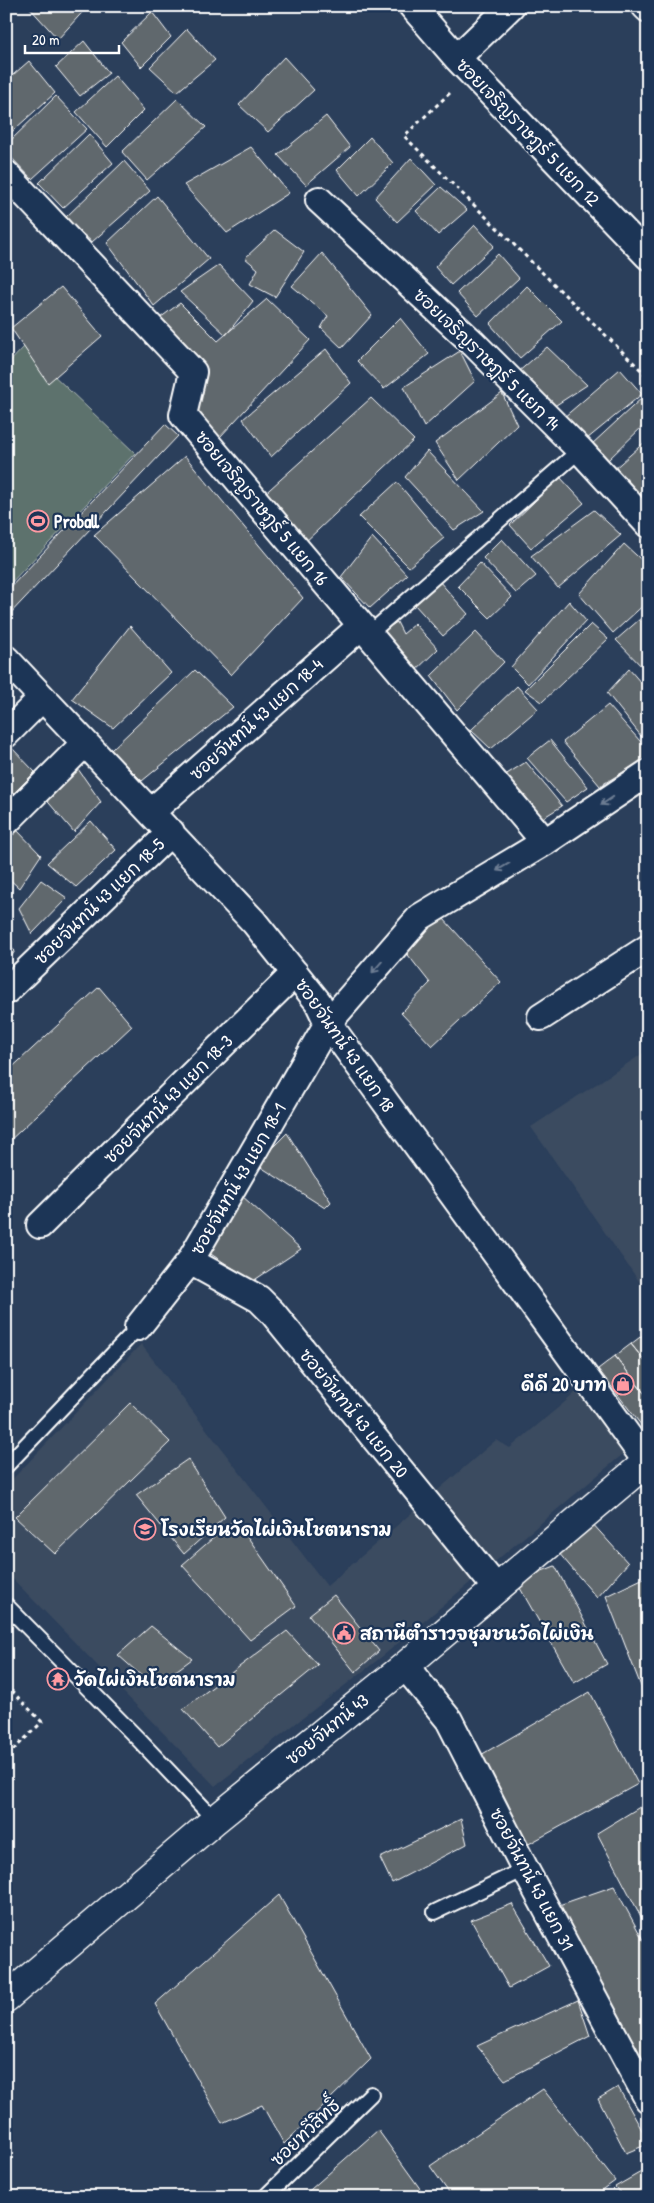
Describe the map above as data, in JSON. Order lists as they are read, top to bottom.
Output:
{
  "streets": {
    "street": [
      "ซอยเจริญราษฎร์ 5 แยก 12",
      "ซอยเจริญราษฎร์ 5 แยก 14",
      "ซอยเจริญราษฎร์ 5 แยก 16",
      "ซอยจันทน์ 43 แยก 18-4",
      "ซอยจันทน์ 43 แยก 18-5",
      "ซอยจันทน์ 43 แยก 18",
      "ซอยจันทน์ 43 แยก 18-3",
      "ซอยจันทน์ 43 แยก 18-1",
      "ซอยจันทน์ 43 แยก 20",
      "ซอยจันทน์ 43",
      "ซอยจันทน์ 43 แยก 31"
    ],
    "lane": ["ซอยทวีสิทธิ์"]
  },
  "crossings": [
    ["ซอยเจริญราษฎร์ 5 แยก 16", "ซอยจันทน์ 43 แยก 18-4"],
    ["ซอยเจริญราษฎร์ 5 แยก 16", "ซอยจันทน์ 43 แยก 18-1"],
    ["ซอยจันทน์ 43 แยก 18-4", "ซอยจันทน์ 43 แยก 18"],
    ["ซอยจันทน์ 43 แยก 18-5", "ซอยจันทน์ 43 แยก 18"],
    ["ซอยจันทน์ 43 แยก 18", "ซอยจันทน์ 43 แยก 18-3"],
    ["ซอยจันทน์ 43 แยก 18", "ซอยจันทน์ 43 แยก 18-1"],
    ["ซอยจันทน์ 43 แยก 18", "ซอยจันทน์ 43"],
    ["ซอยจันทน์ 43 แยก 18-1", "ซอยจันทน์ 43 แยก 20"],
    ["ซอยจันทน์ 43 แยก 20", "ซอยจันทน์ 43"],
    ["ซอยจันทน์ 43", "ซอยจันทน์ 43 แยก 31"]
  ],
  "one_way": ["ซอยจันทน์ 43 แยก 18-1"],
  "places": {
    "sports": ["Proball"],
    "shop": ["ดีดี 20 บาท"],
    "school or university": ["โรงเรียนวัดไผ่เงินโชตนาราม"],
    "public building": ["สถานีตำราวจชุมชนวัดไผ่เงิน"],
    "temple": ["วัดไผ่เงินโชตนาราม"]
  },
  "scale_bar": "20 m"
}
